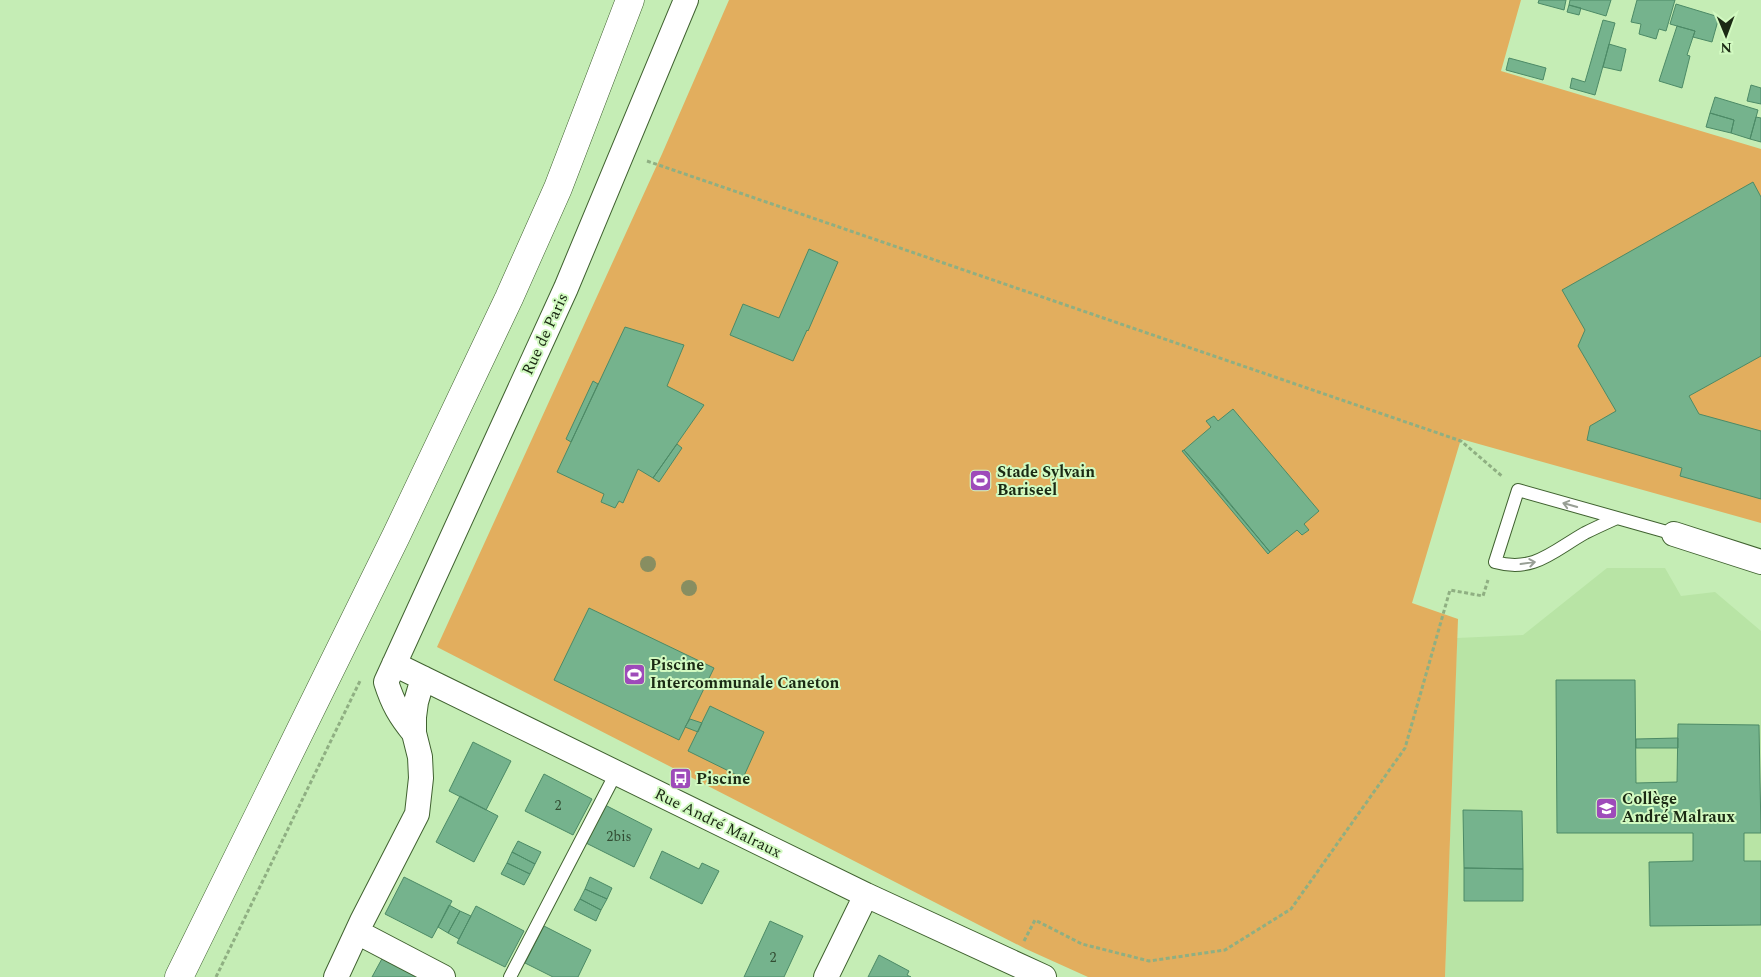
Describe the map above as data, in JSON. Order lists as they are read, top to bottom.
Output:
{
  "streets": {
    "street": ["Rue de Paris", "Rue André Malraux"]
  },
  "crossings": [
    ["Rue de Paris", "Rue André Malraux"]
  ],
  "places": {
    "sports": ["Stade Sylvain Bariseel", "Piscine Intercommunale Caneton"],
    "bus stop": ["Piscine"],
    "school or university": ["Collège André Malraux"]
  },
  "house_numbers": ["2", "2bis", "2"],
  "north": "bottom"
}
